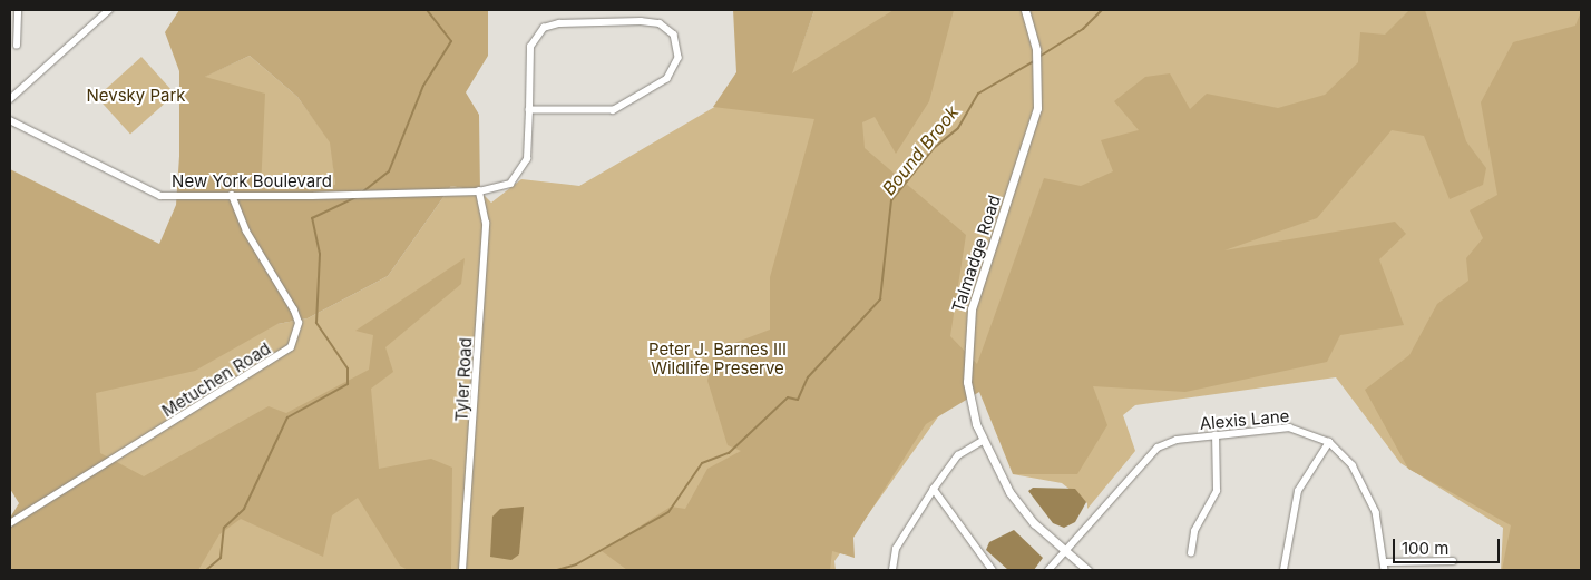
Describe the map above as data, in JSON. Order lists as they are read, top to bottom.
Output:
{
  "streets": {
    "street": [
      "New York Boulevard",
      "Talmadge Road",
      "Metuchen Road",
      "Tyler Road",
      "Alexis Lane"
    ]
  },
  "crossings": [
    ["New York Boulevard", "Metuchen Road"],
    ["New York Boulevard", "Tyler Road"],
    ["Talmadge Road", "Alexis Lane"]
  ],
  "water": ["Bound Brook"],
  "parks": ["Nevsky Park", "Peter J. Barnes III Wildlife Preserve"],
  "scale_bar": "100 m"
}
